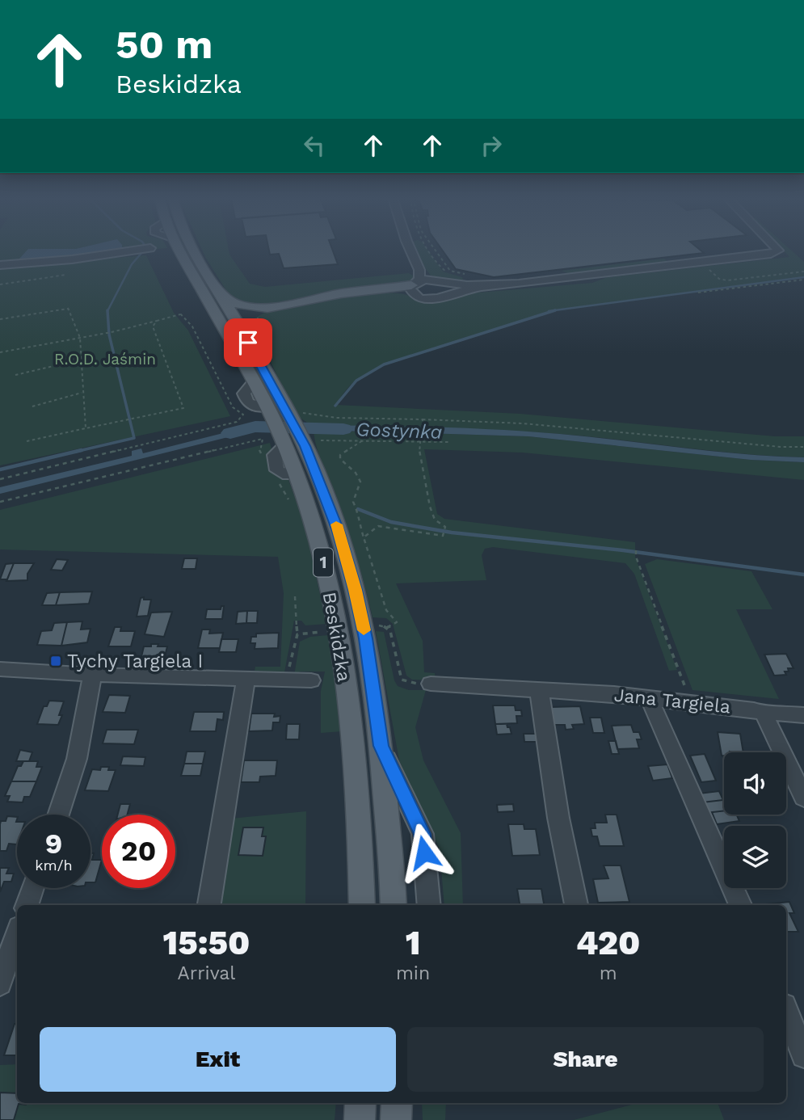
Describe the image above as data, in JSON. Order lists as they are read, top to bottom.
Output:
{
  "streets": {
    "main road": ["1", "Beskidzka"],
    "street": ["Jana Targiela"]
  },
  "water": ["Gostynka"],
  "parks": ["R.O.D. Jaśmin"],
  "places": {
    "transit": ["Tychy Targiela I"]
  },
  "page": {
    "turn": ["50 m", "Beskidzka"],
    "speed": "9 km/h",
    "limit": "20",
    "eta": [
      "15:50",
      "Arrival",
      "1",
      "min",
      "420",
      "m"
    ],
    "buttons": ["Exit", "Share"]
  }
}
